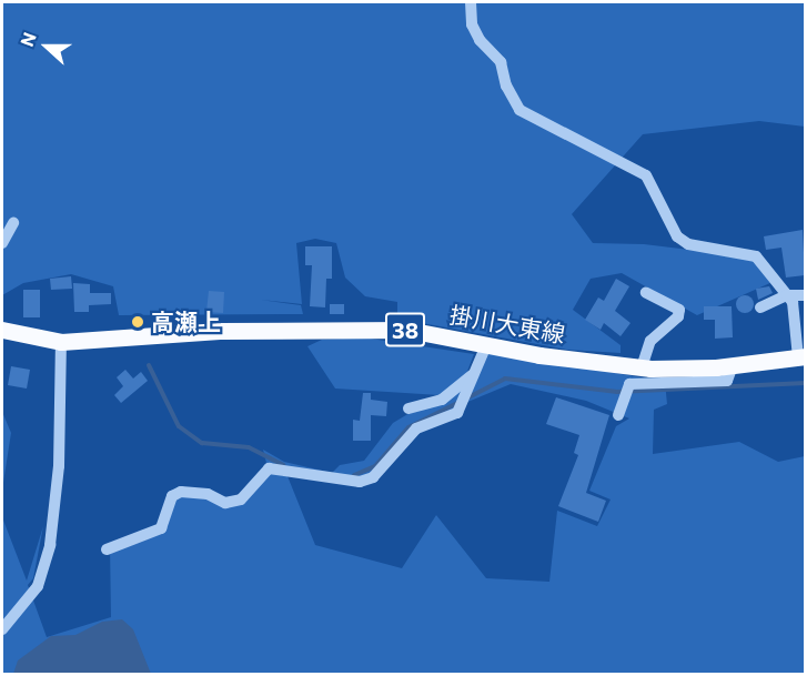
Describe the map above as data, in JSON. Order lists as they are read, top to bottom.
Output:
{
  "streets": {
    "main road": ["掛川大東線", "38"]
  },
  "places": ["高瀬上"],
  "north": "left"
}
